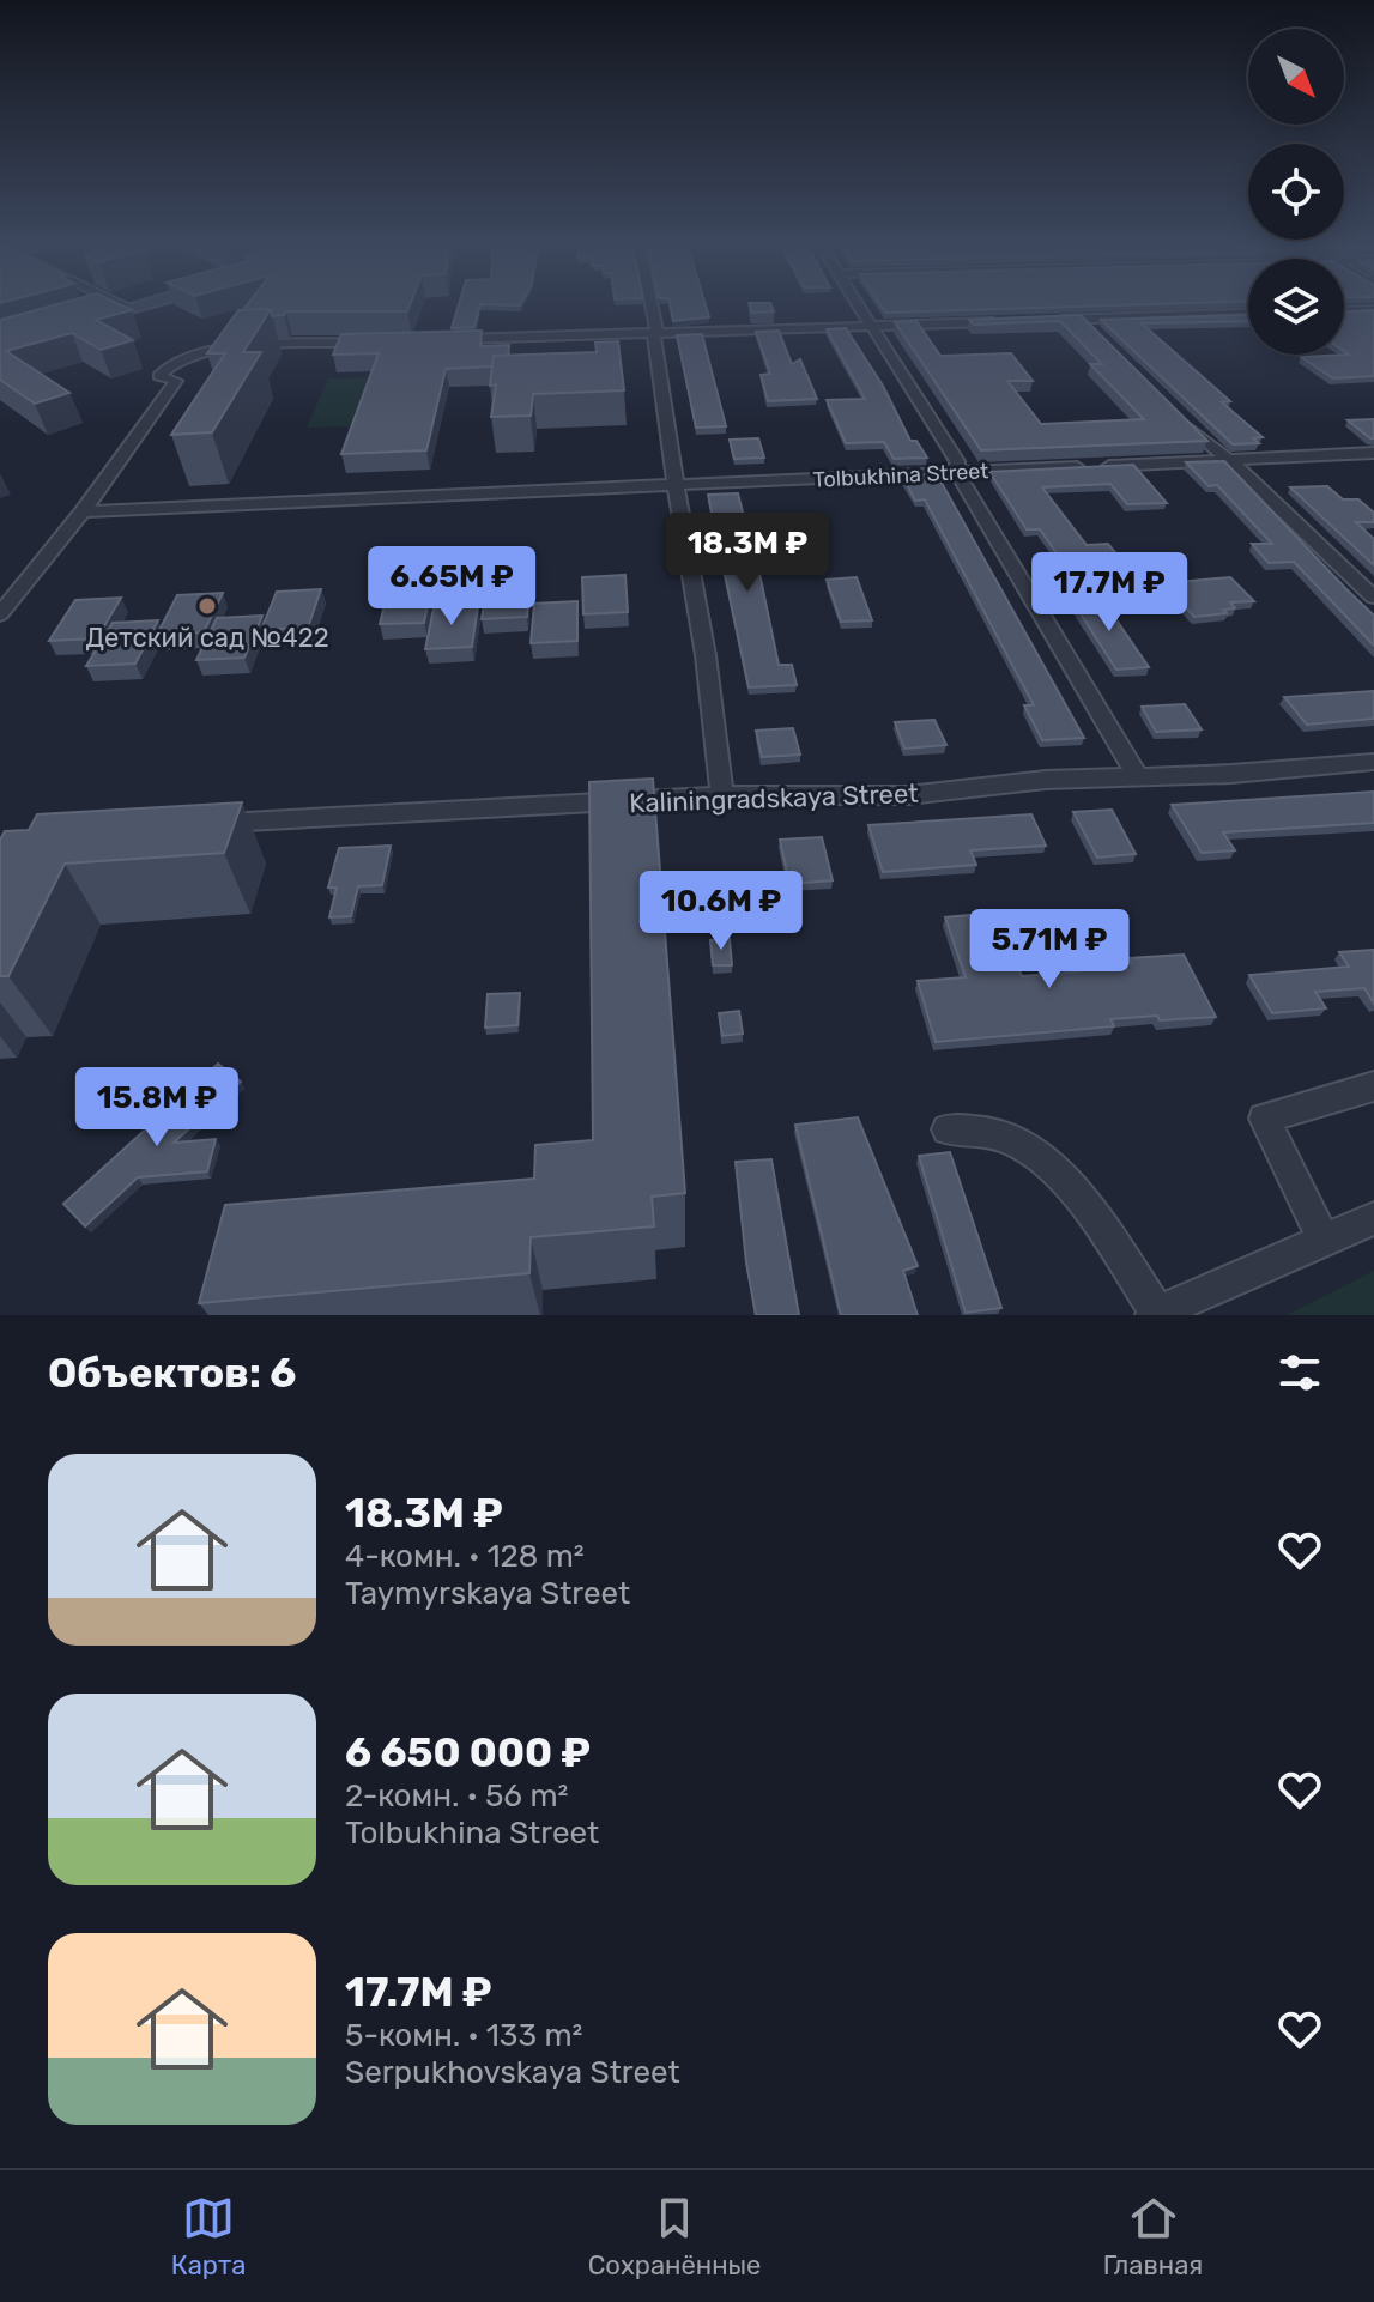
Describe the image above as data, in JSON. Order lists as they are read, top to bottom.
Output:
{
  "streets": {
    "street": ["Tolbukhina Street", "Kaliningradskaya Street"]
  },
  "places": ["Детский сад №422"],
  "north": "bottom right",
  "page": {
    "price": [
      "18.3M ₽",
      "6.65M ₽",
      "17.7M ₽",
      "10.6M ₽",
      "5.71M ₽",
      "15.8M ₽"
    ],
    "heading": "Объектов: 6",
    "list": [
      {
        "name": "18.3M ₽",
        "note": "4-комн. · 128 m² · Taymyrskaya Street"
      },
      {
        "name": "6 650 000 ₽",
        "note": "2-комн. · 56 m² · Tolbukhina Street"
      },
      {
        "name": "17.7M ₽",
        "note": "5-комн. · 133 m² · Serpukhovskaya Street"
      }
    ],
    "tabs": ["Карта", "Сохранённые", "Главная"]
  }
}
